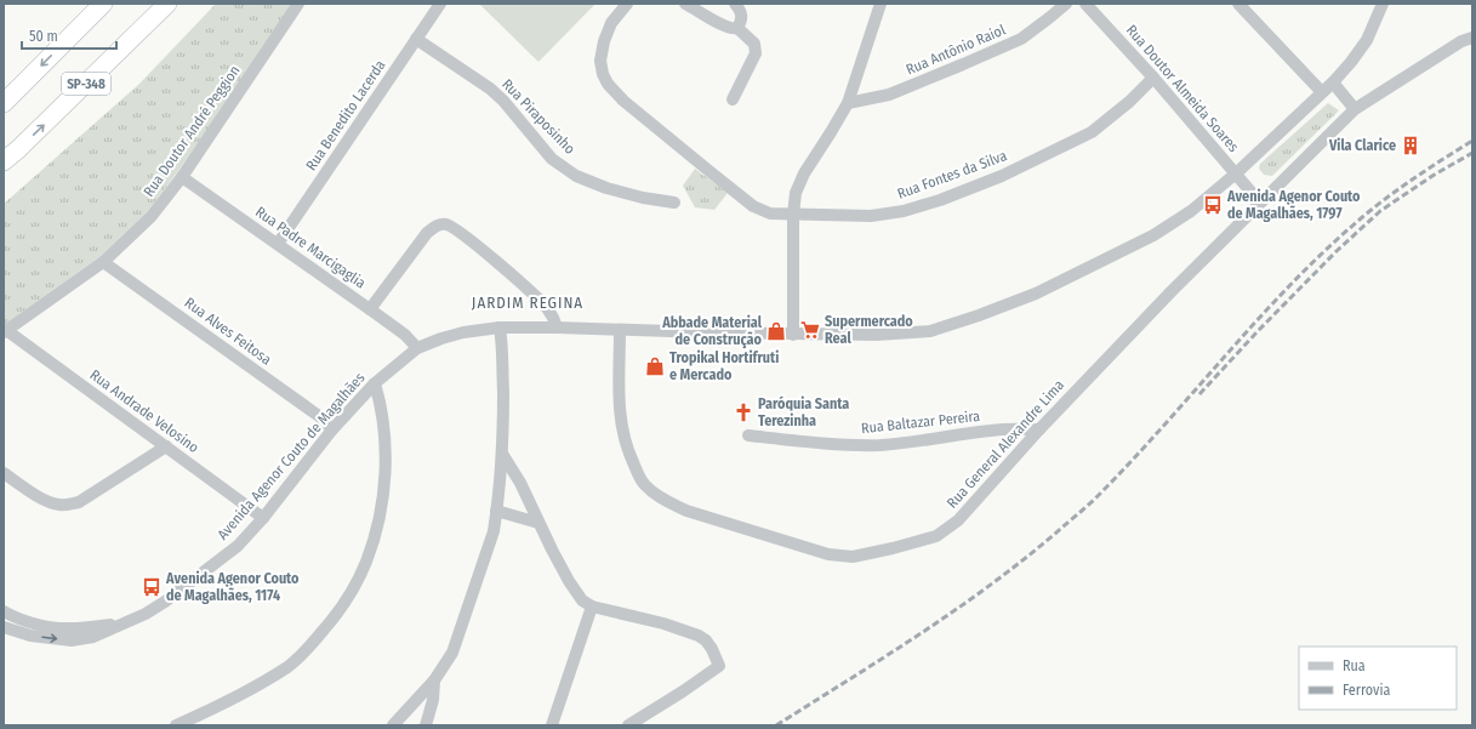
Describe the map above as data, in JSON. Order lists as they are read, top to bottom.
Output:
{
  "streets": {
    "highway": ["SP-348"],
    "street": [
      "Rua Antônio Raiol",
      "Rua Doutor Almeida Soares",
      "Rua Benedito Lacerda",
      "Rua Piraposinho",
      "Rua Doutor André Peggion",
      "Rua Fontes da Silva",
      "Rua Padre Marcigaglia",
      "Rua Alves Feitosa",
      "Rua Andrade Velosino",
      "Rua Baltazar Pereira",
      "Rua General Alexandre Lima",
      "Avenida Agenor Couto de Magalhães"
    ]
  },
  "crossings": [
    ["Rua Doutor Almeida Soares", "Rua Fontes da Silva"],
    ["Rua Doutor Almeida Soares", "Rua General Alexandre Lima"],
    ["Rua Doutor Almeida Soares", "Avenida Agenor Couto de Magalhães"],
    ["Rua Benedito Lacerda", "Rua Piraposinho"],
    ["Rua Benedito Lacerda", "Rua Padre Marcigaglia"],
    ["Rua Doutor André Peggion", "Rua Padre Marcigaglia"],
    ["Rua Doutor André Peggion", "Rua Alves Feitosa"],
    ["Rua Doutor André Peggion", "Rua Andrade Velosino"],
    ["Rua Padre Marcigaglia", "Avenida Agenor Couto de Magalhães"],
    ["Rua Alves Feitosa", "Avenida Agenor Couto de Magalhães"],
    ["Rua Andrade Velosino", "Avenida Agenor Couto de Magalhães"],
    ["Rua Baltazar Pereira", "Rua General Alexandre Lima"],
    ["Rua General Alexandre Lima", "Avenida Agenor Couto de Magalhães"]
  ],
  "districts": ["JARDIM REGINA"],
  "places": {
    "building": ["Vila Clarice"],
    "bus stop": ["Avenida Agenor Couto de Magalhães, 1797", "Avenida Agenor Couto de Magalhães, 1174"],
    "supermarket": ["Supermercado Real"],
    "shop": ["Abbade Material de Construção", "Tropikal Hortifruti e Mercado"],
    "church": ["Paróquia Santa Terezinha"]
  },
  "legend": ["Rua", "Ferrovia"],
  "scale_bar": "50 m"
}
